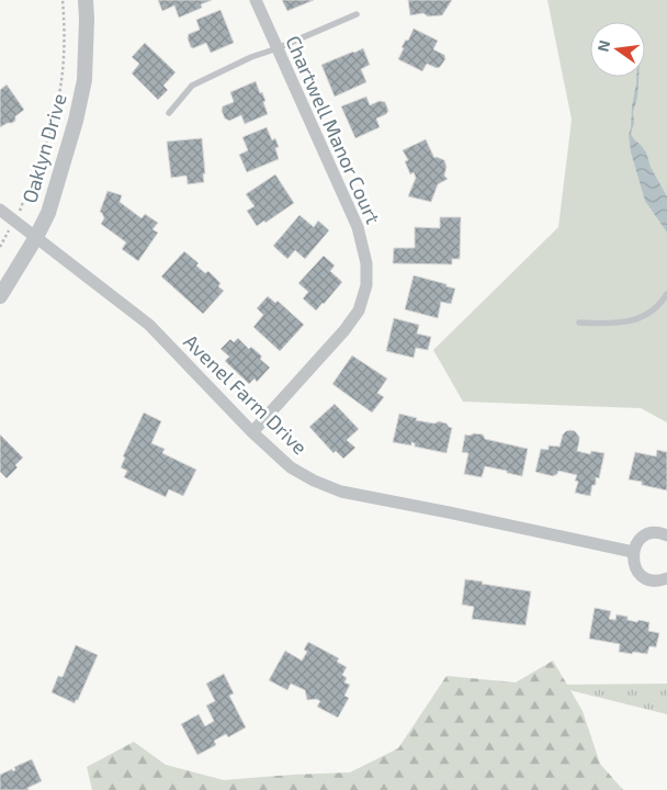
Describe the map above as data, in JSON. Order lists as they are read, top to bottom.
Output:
{
  "streets": {
    "street": ["Chartwell Manor Court", "Oaklyn Drive", "Avenel Farm Drive"]
  },
  "crossings": [
    ["Chartwell Manor Court", "Avenel Farm Drive"],
    ["Oaklyn Drive", "Avenel Farm Drive"]
  ],
  "north": "left"
}
